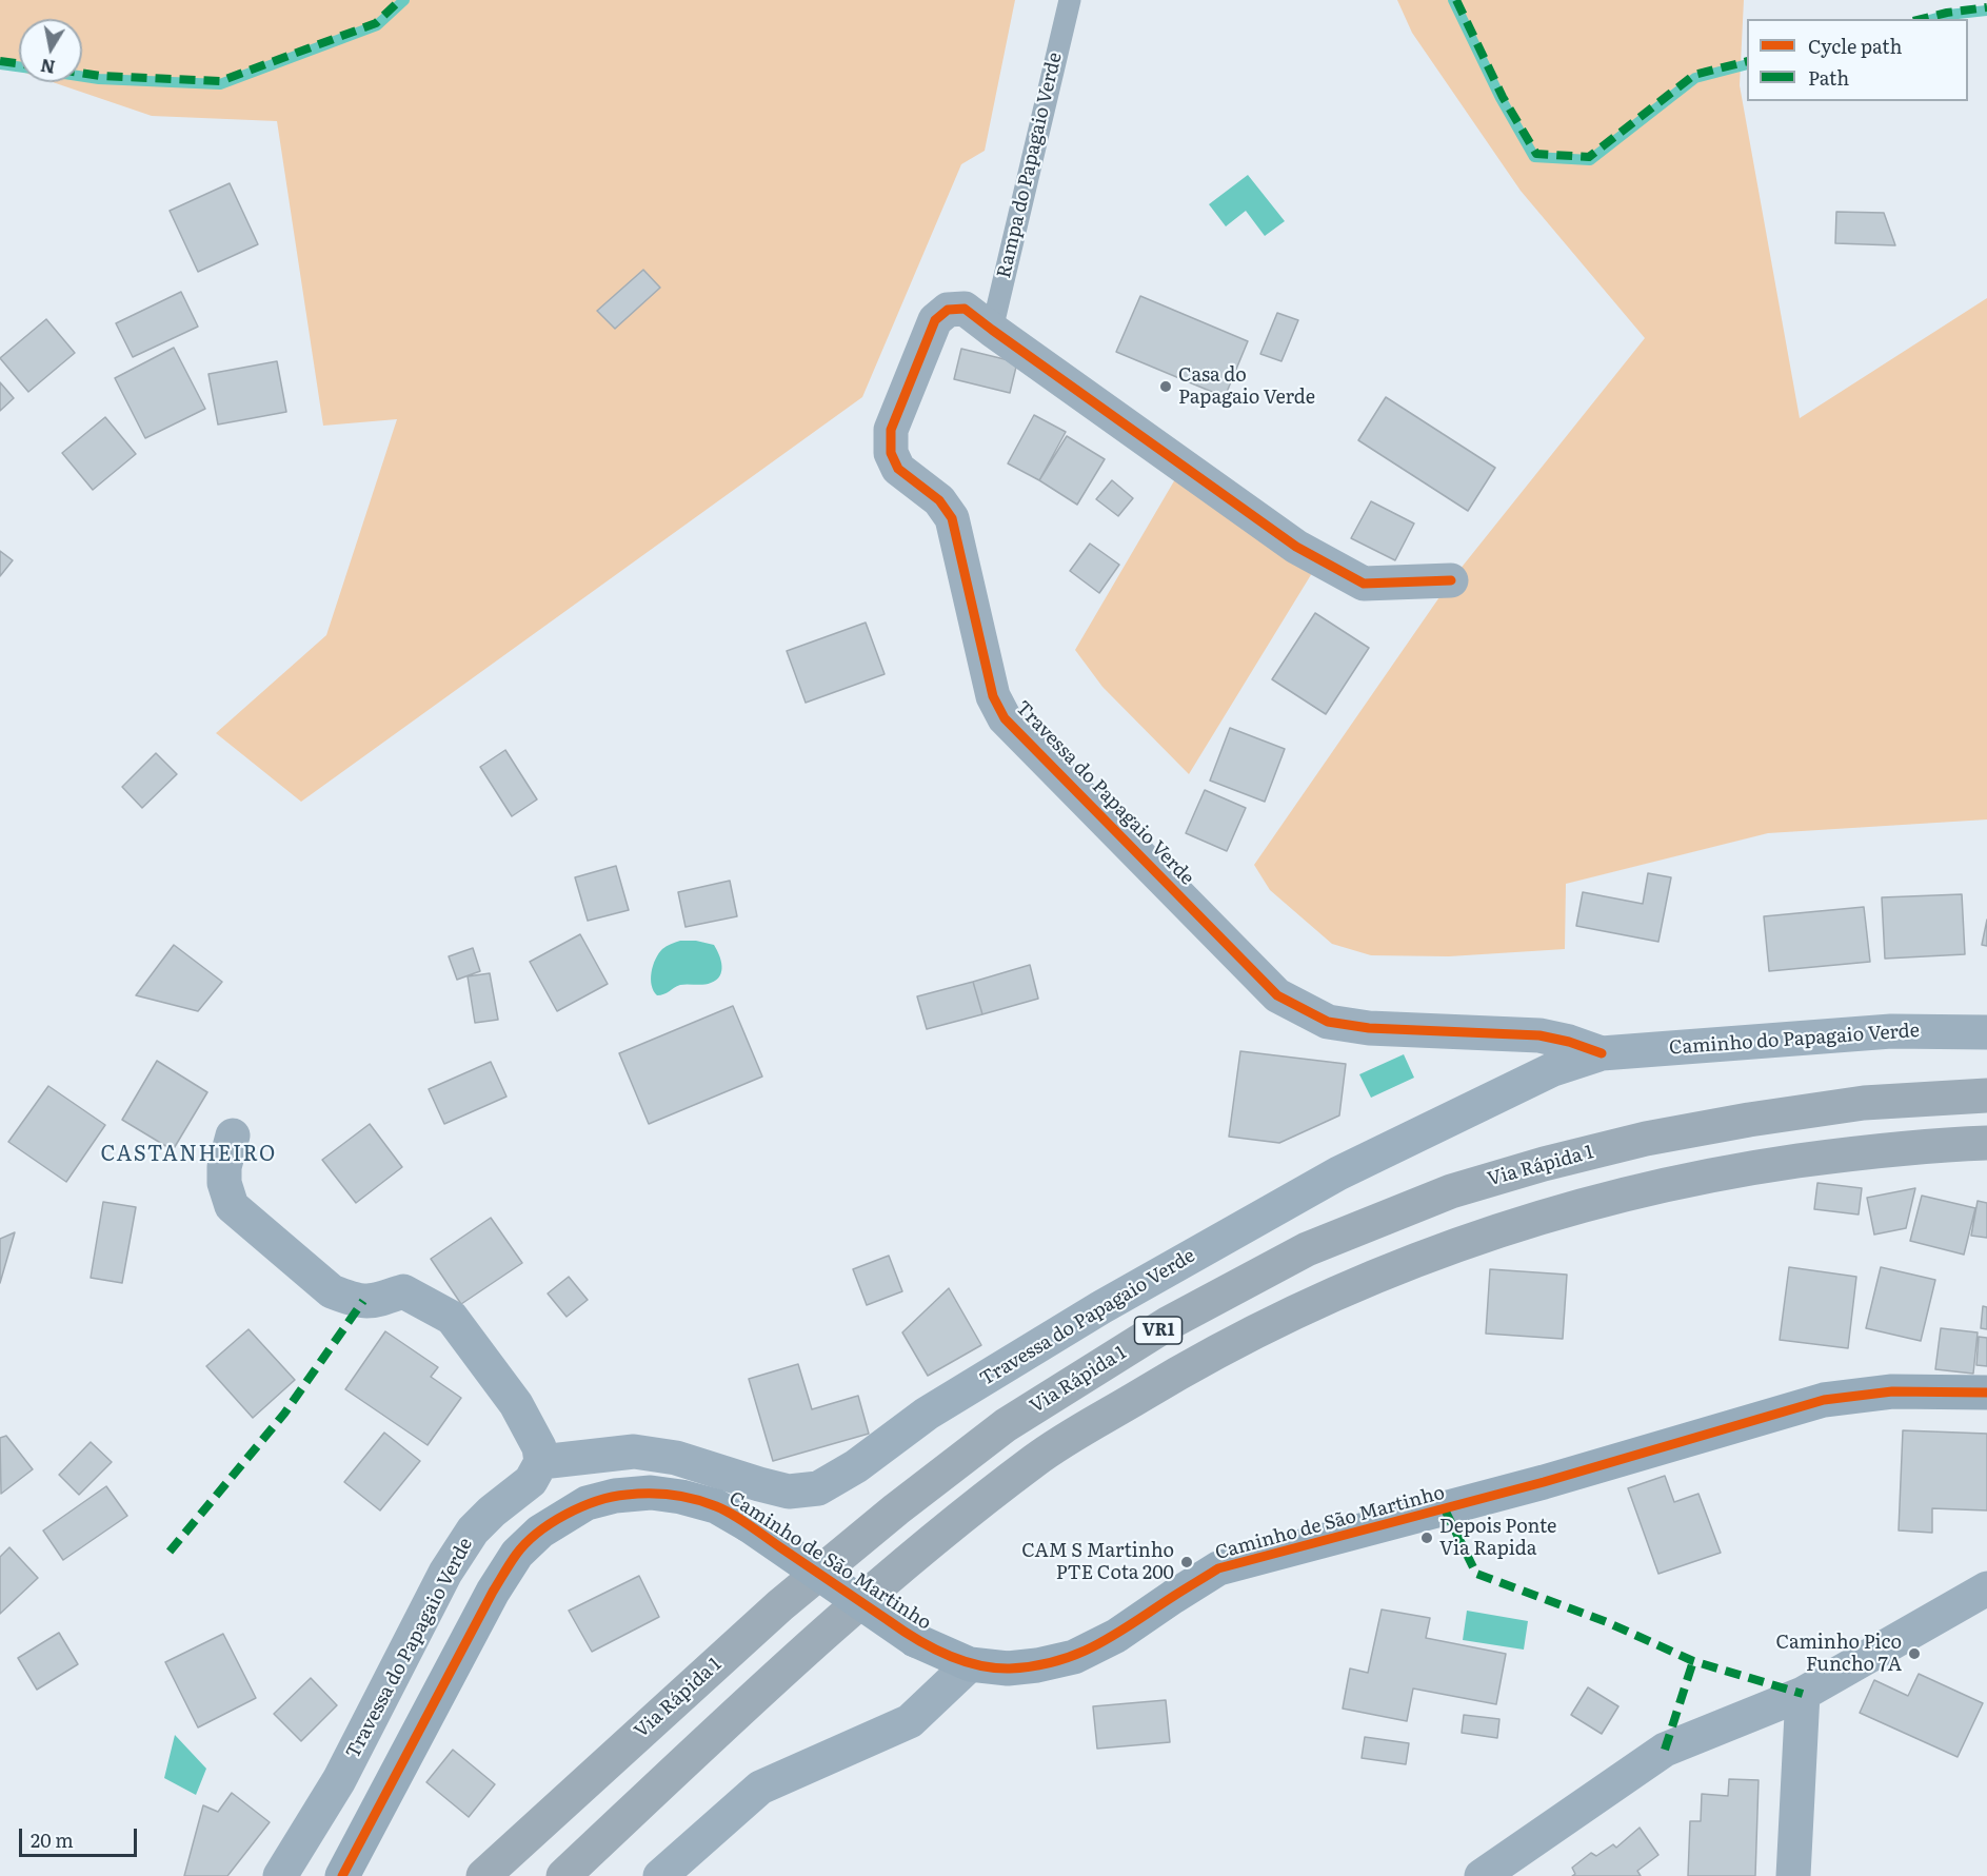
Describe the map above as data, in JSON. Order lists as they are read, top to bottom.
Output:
{
  "streets": {
    "highway": ["Via Rápida 1", "VR1"],
    "street": ["Travessa do Papagaio Verde", "Caminho do Papagaio Verde", "Caminho de São Martinho"],
    "lane": ["Rampa do Papagaio Verde"]
  },
  "crossings": [
    ["Rampa do Papagaio Verde", "Travessa do Papagaio Verde"],
    ["Travessa do Papagaio Verde", "Caminho do Papagaio Verde"]
  ],
  "districts": ["CASTANHEIRO"],
  "places": [
    "Casa do Papagaio Verde",
    "Depois Ponte Via Rapida",
    "CAM S Martinho PTE Cota 200",
    "Caminho Pico Funcho 7A"
  ],
  "legend": ["Cycle path", "Path"],
  "scale_bar": "20 m",
  "north": "bottom"
}
